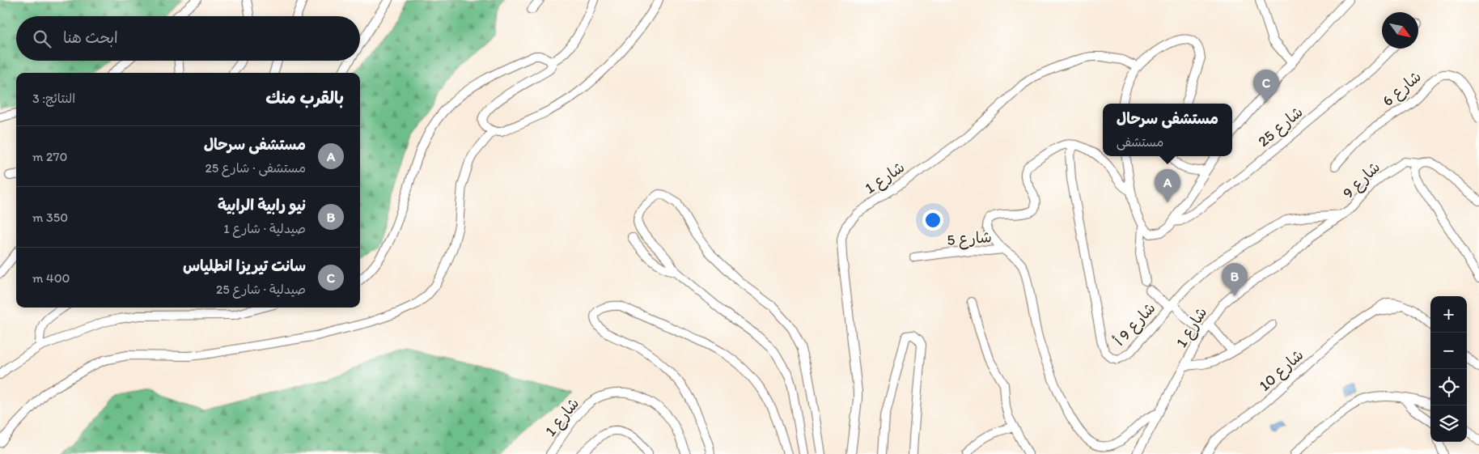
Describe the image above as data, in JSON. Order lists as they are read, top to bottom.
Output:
{
  "streets": {
    "street": [
      "شارع 6",
      "شارع 25",
      "شارع 1",
      "شارع 9",
      "شارع 5",
      "شارع 9 أ",
      "شارع 10"
    ]
  },
  "crossings": [
    ["شارع 1", "شارع 9"],
    ["شارع 1", "شارع 9 أ"],
    ["شارع 9", "شارع 9 أ"]
  ],
  "north": "bottom right",
  "page": {
    "search": "ابحث هنا",
    "pins": ["C", "A", "B"],
    "heading": ["بالقرب منك", "النتائج: 3"],
    "popup": ["مستشفى سرحال", "مستشفى"],
    "list": [
      {
        "mark": "A",
        "name": "مستشفى سرحال",
        "note": "مستشفى · شارع 25",
        "value": "270 m"
      },
      {
        "mark": "B",
        "name": "نيو رابية الرابية",
        "note": "صيدلية · شارع 1",
        "value": "350 m"
      },
      {
        "mark": "C",
        "name": "سانت تيريزا انطلياس",
        "note": "صيدلية · شارع 25",
        "value": "400 m"
      }
    ],
    "map_buttons": ["+", "−"]
  }
}
